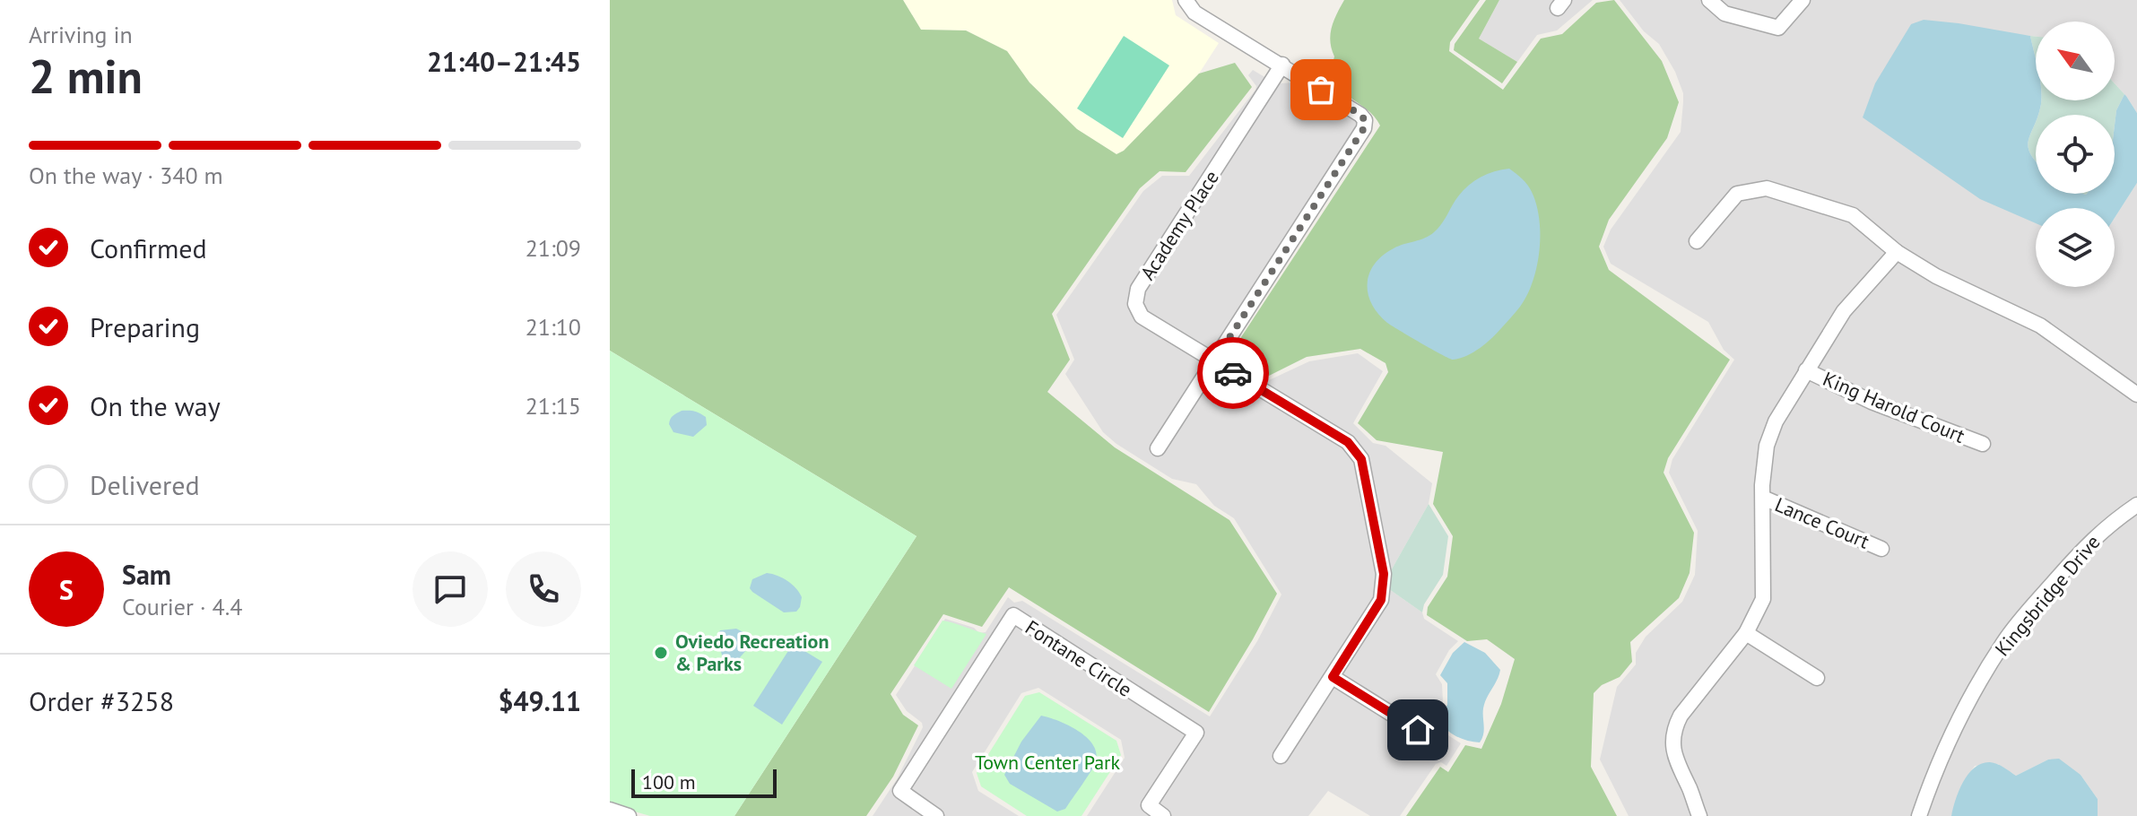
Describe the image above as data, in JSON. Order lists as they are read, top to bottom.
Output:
{
  "streets": {
    "street": [
      "Academy Place",
      "King Harold Court",
      "Lance Court",
      "Kingsbridge Drive",
      "Fontane Circle"
    ]
  },
  "parks": ["Town Center Park"],
  "places": ["Oviedo Recreation & Parks"],
  "scale_bar": "100 m",
  "north": "top left",
  "page": {
    "heading": ["2 min", "Arriving in", "21:40–21:45"],
    "panel": [
      "Sam",
      "Courier · 4.4",
      "Order #3258",
      "$49.11"
    ],
    "bar": "On the way · 340 m",
    "list": [
      ["Confirmed", "21:09"],
      ["Preparing", "21:10"],
      ["On the way", "21:15"],
      "Delivered"
    ],
    "round": "S",
    "scale": "100 m"
  }
}
